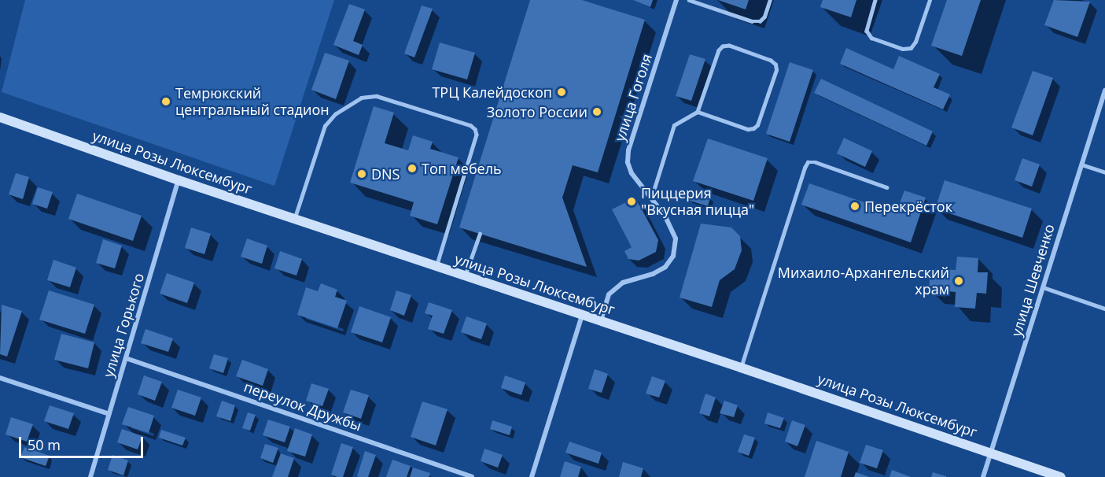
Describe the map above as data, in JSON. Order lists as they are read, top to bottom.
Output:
{
  "streets": {
    "main road": ["улица Розы Люксембург"],
    "street": [
      "улица Гоголя",
      "улица Шевченко",
      "улица Горького",
      "переулок Дружбы"
    ]
  },
  "crossings": [
    ["улица Гоголя", "улица Розы Люксембург"],
    ["улица Розы Люксембург", "улица Шевченко"],
    ["улица Розы Люксембург", "улица Горького"],
    ["улица Горького", "переулок Дружбы"]
  ],
  "places": [
    "ТРЦ Калейдоскоп",
    "Темрюкский центральный стадион",
    "Золото России",
    "Топ мебель",
    "DNS",
    "Пиццерия \"Вкусная пицца\"",
    "Перекрёсток",
    "Михаило-Архангельский храм"
  ],
  "scale_bar": "50 m"
}
